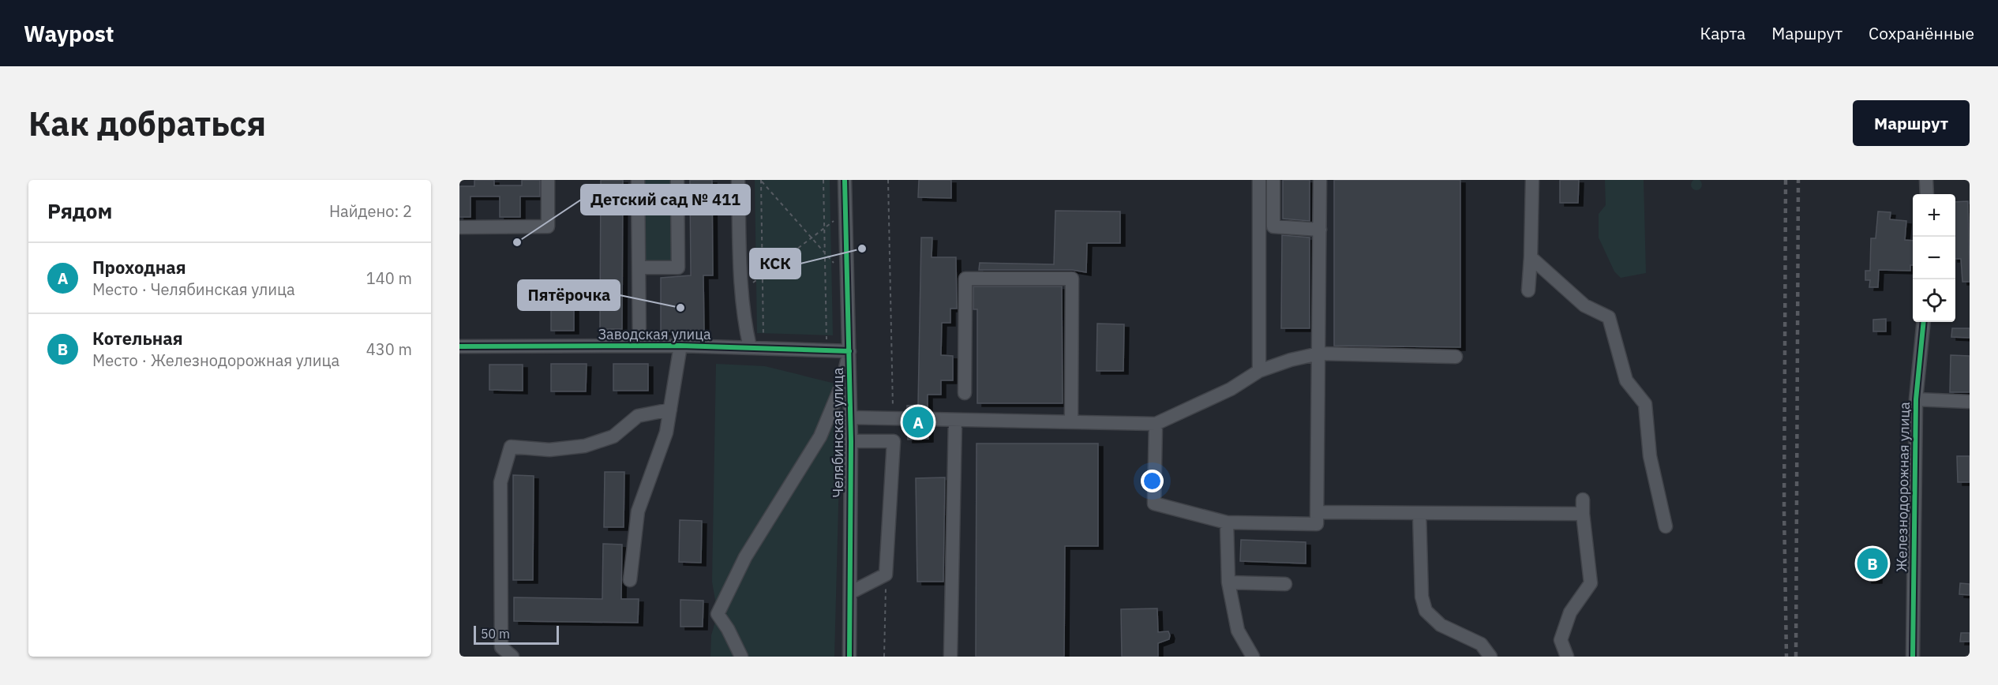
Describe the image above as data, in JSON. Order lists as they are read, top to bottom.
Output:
{
  "streets": {
    "street": ["Заводская улица", "Челябинская улица", "Железнодорожная улица"]
  },
  "crossings": [
    ["Заводская улица", "Челябинская улица"]
  ],
  "places": ["Детский сад № 411", "КСК", "Пятёрочка"],
  "scale_bar": "50 m",
  "page": {
    "header": "Waypost",
    "nav": ["Карта", "Маршрут", "Сохранённые"],
    "buttons": "Маршрут",
    "title": "Как добраться",
    "heading": ["Рядом", "Найдено: 2"],
    "map_buttons": ["+", "−"],
    "list": [
      {
        "mark": "A",
        "name": "Проходная",
        "note": "Место · Челябинская улица",
        "value": "140 m"
      },
      {
        "mark": "B",
        "name": "Котельная",
        "note": "Место · Железнодорожная улица",
        "value": "430 m"
      }
    ],
    "pins": ["A", "B"],
    "scale": "50 m"
  }
}
